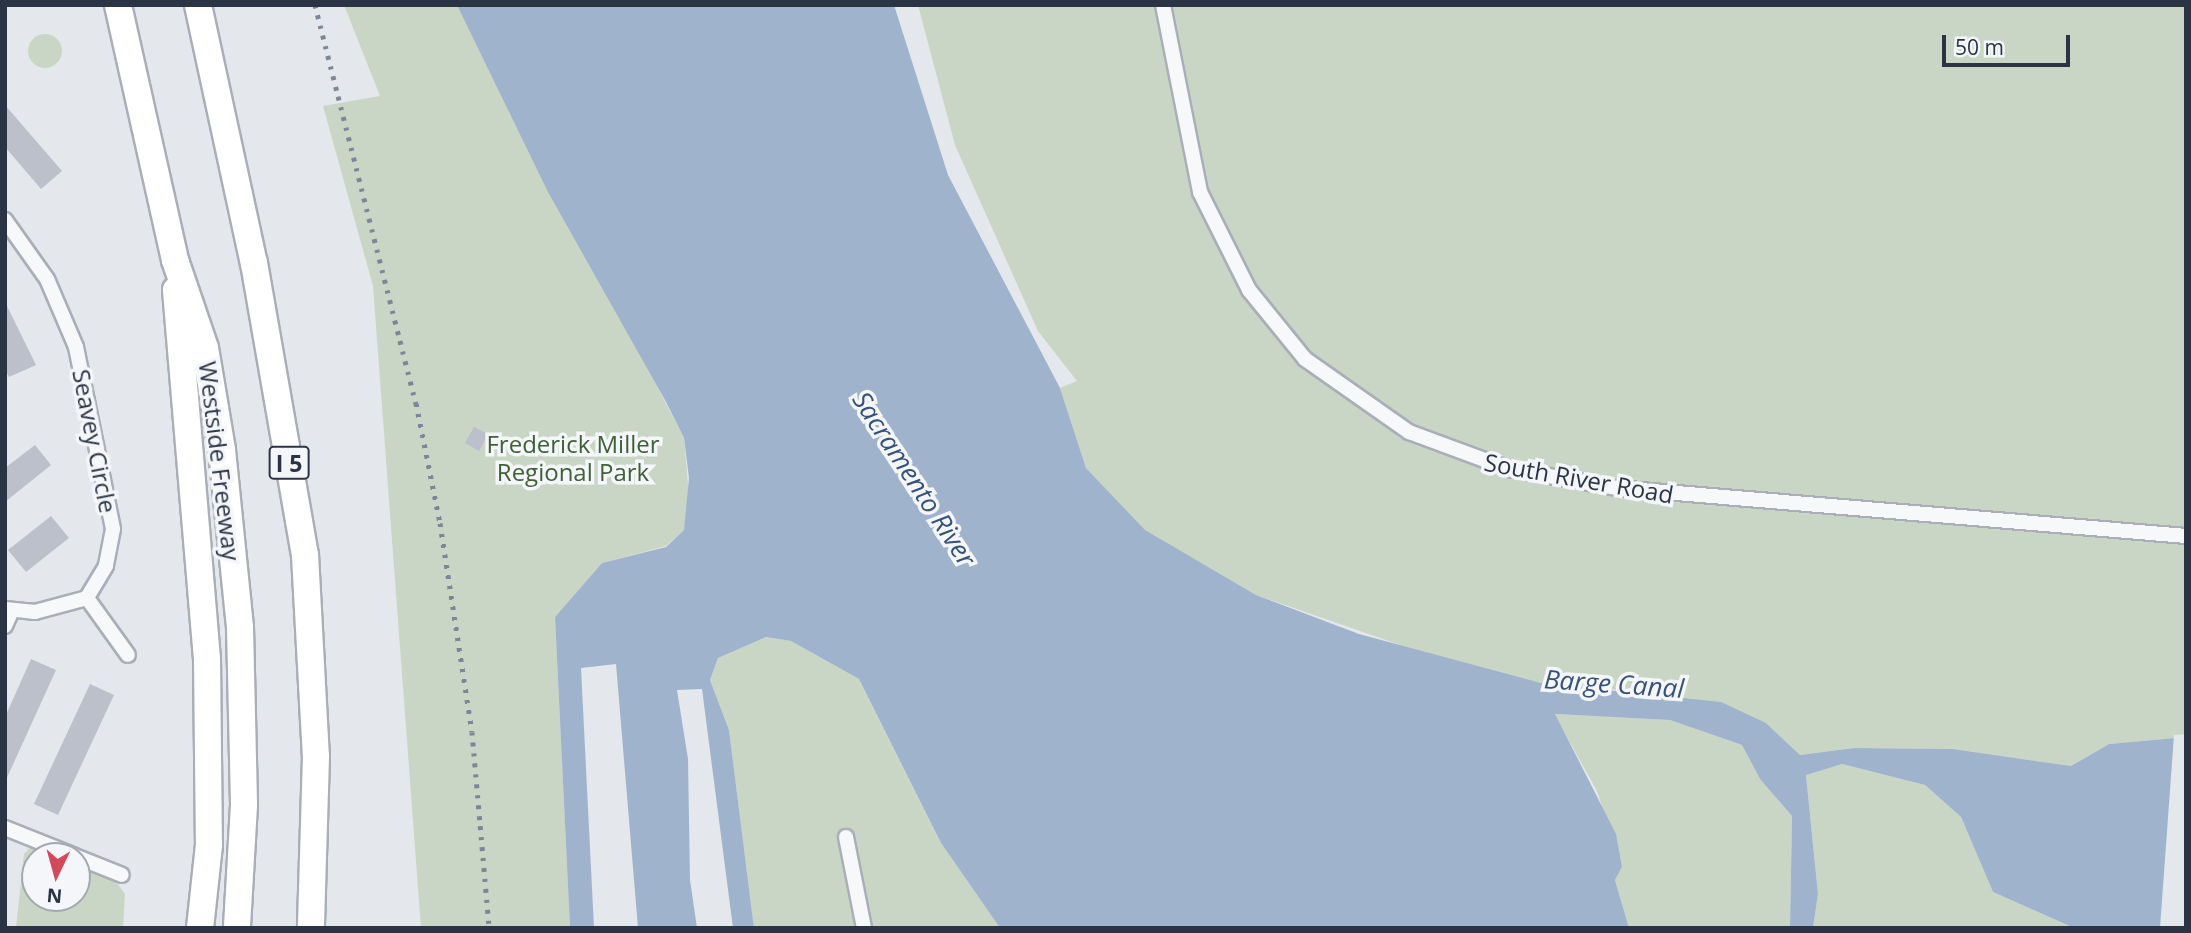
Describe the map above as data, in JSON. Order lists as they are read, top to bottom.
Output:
{
  "streets": {
    "highway": ["Westside Freeway", "I 5"],
    "street": ["Seavey Circle", "South River Road"]
  },
  "water": ["Sacramento River", "Barge Canal"],
  "parks": ["Frederick Miller Regional Park"],
  "scale_bar": "50 m",
  "north": "bottom"
}
